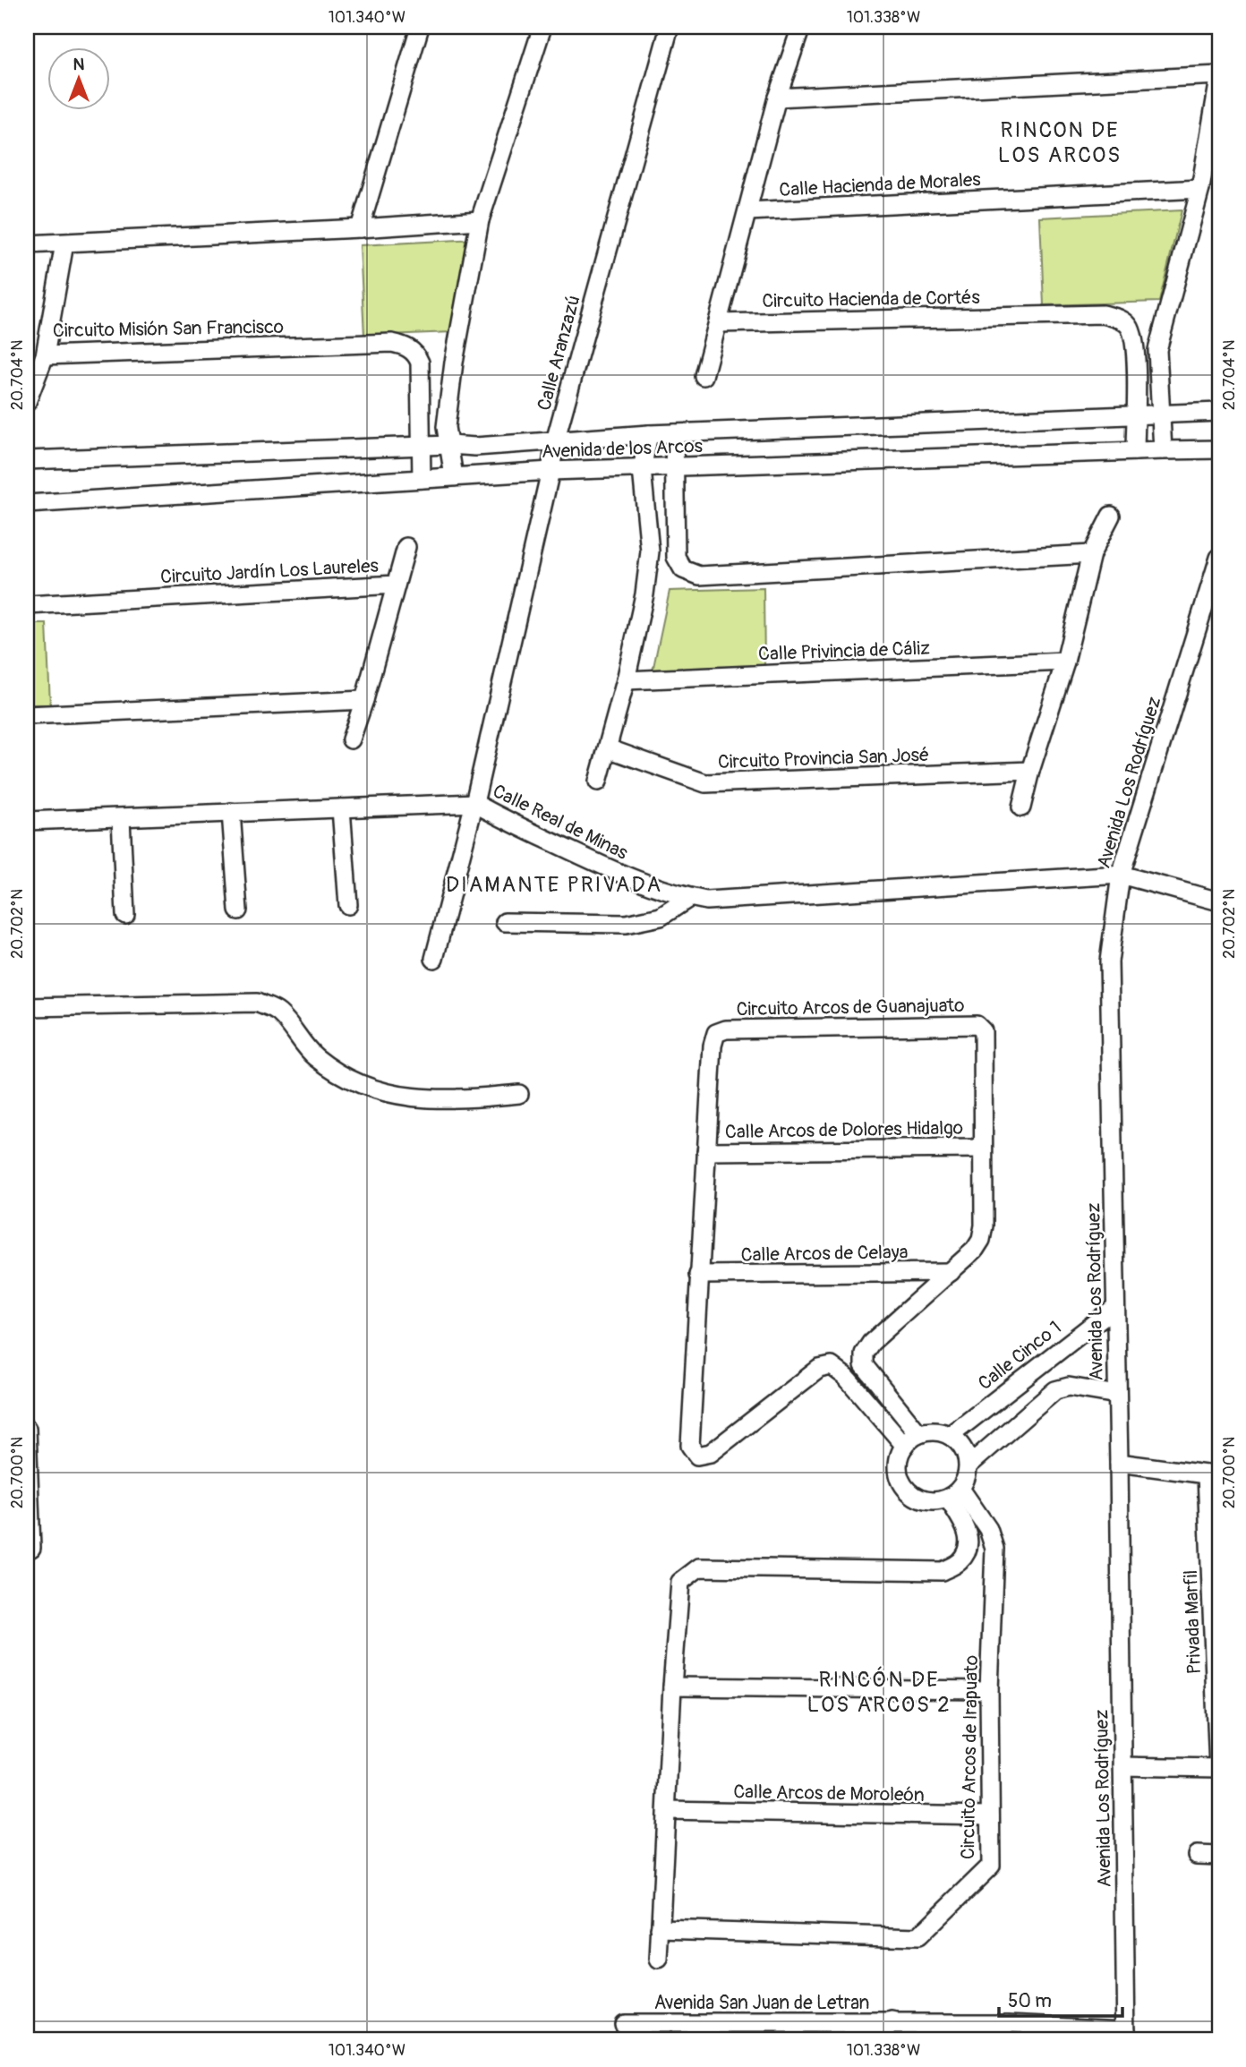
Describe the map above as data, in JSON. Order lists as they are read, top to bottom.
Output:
{
  "streets": {
    "street": [
      "Calle Hacienda de Morales",
      "Circuito Hacienda de Cortés",
      "Circuito Misión San Francisco",
      "Calle Aranzazú",
      "Avenida de los Arcos",
      "Circuito Jardín Los Laureles",
      "Calle Privincia de Cáliz",
      "Circuito Provincia San José",
      "Avenida Los Rodríguez",
      "Calle Real de Minas",
      "Circuito Arcos de Guanajuato",
      "Calle Arcos de Dolores Hidalgo",
      "Calle Arcos de Celaya",
      "Calle Cinco 1",
      "Privada Marfil",
      "Circuito Arcos de Irapuato",
      "Calle Arcos de Moroleón",
      "Avenida San Juan de Letran"
    ]
  },
  "crossings": [
    ["Circuito Hacienda de Cortés", "Avenida de los Arcos"],
    ["Circuito Misión San Francisco", "Avenida de los Arcos"],
    ["Calle Aranzazú", "Avenida de los Arcos"],
    ["Calle Aranzazú", "Calle Real de Minas"],
    ["Avenida Los Rodríguez", "Calle Real de Minas"],
    ["Avenida Los Rodríguez", "Calle Cinco 1"],
    ["Avenida Los Rodríguez", "Avenida San Juan de Letran"],
    ["Circuito Arcos de Guanajuato", "Calle Arcos de Dolores Hidalgo"],
    ["Circuito Arcos de Guanajuato", "Calle Arcos de Celaya"],
    ["Circuito Arcos de Guanajuato", "Calle Cinco 1"],
    ["Circuito Arcos de Guanajuato", "Circuito Arcos de Irapuato"],
    ["Calle Cinco 1", "Circuito Arcos de Irapuato"],
    ["Circuito Arcos de Irapuato", "Calle Arcos de Moroleón"]
  ],
  "districts": ["RINCON DE LOS ARCOS", "DIAMANTE PRIVADA", "RINCÓN DE LOS ARCOS 2"],
  "scale_bar": "50 m",
  "north": "top",
  "coordinates": [
    "101.340°W",
    "101.338°W",
    "20.704°N",
    "20.702°N",
    "20.700°N"
  ]
}
